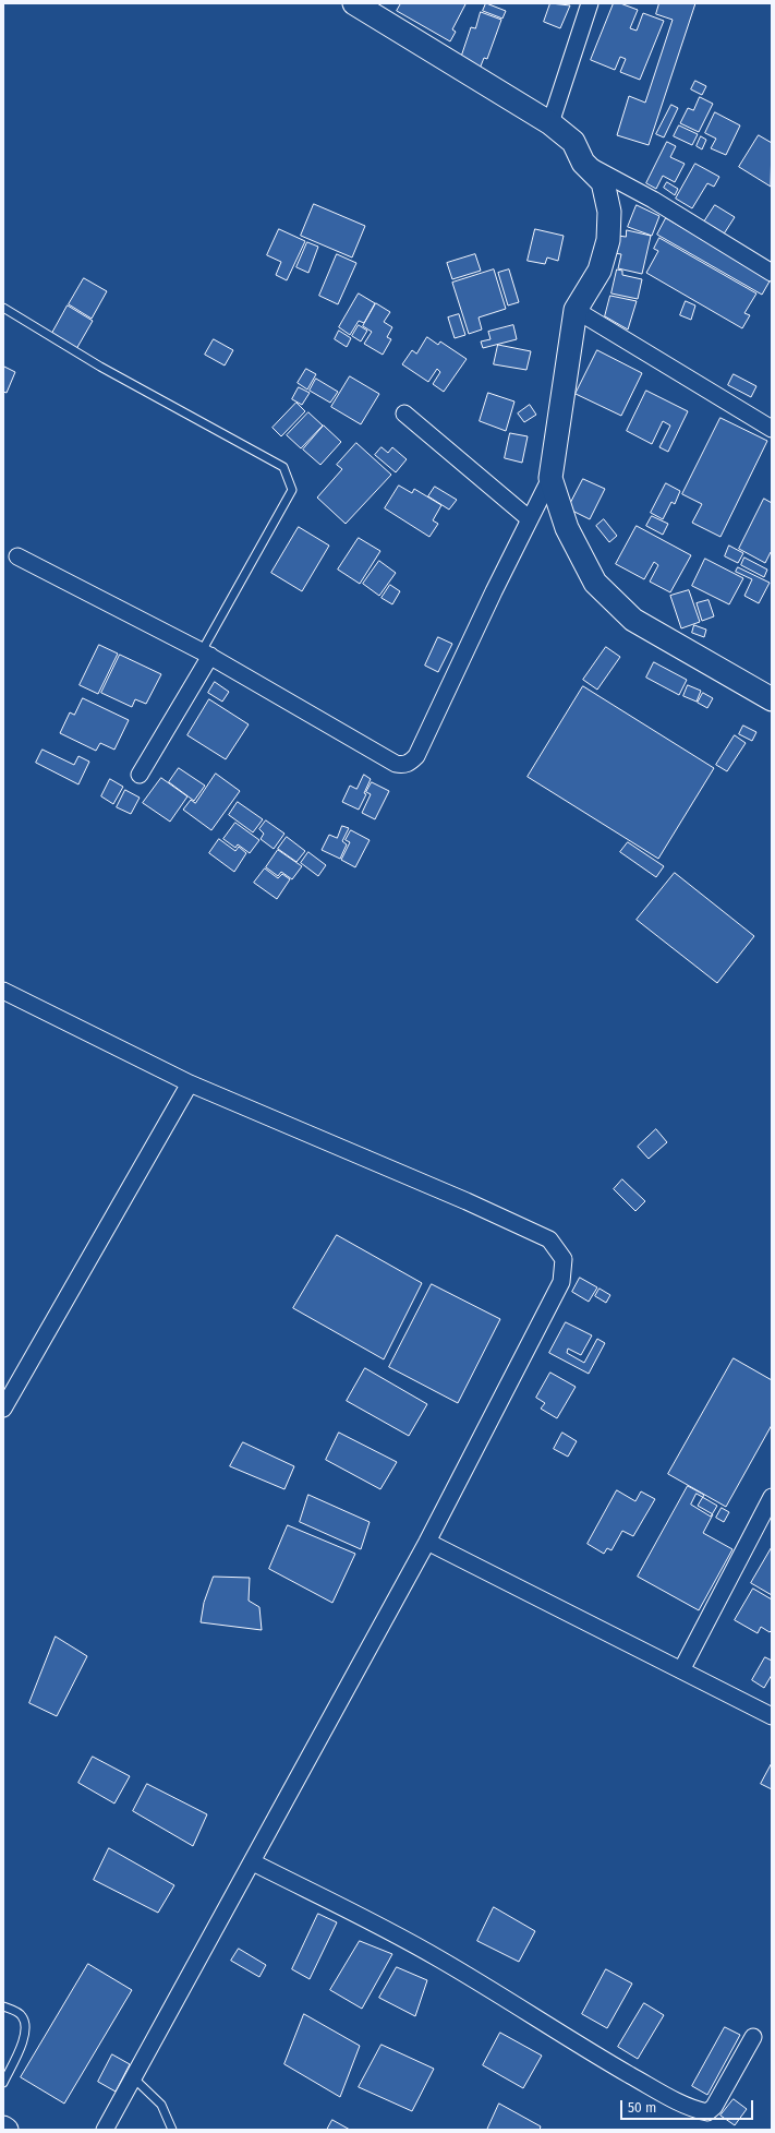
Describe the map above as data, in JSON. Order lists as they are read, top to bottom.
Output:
{
  "scale_bar": "50 m"
}
